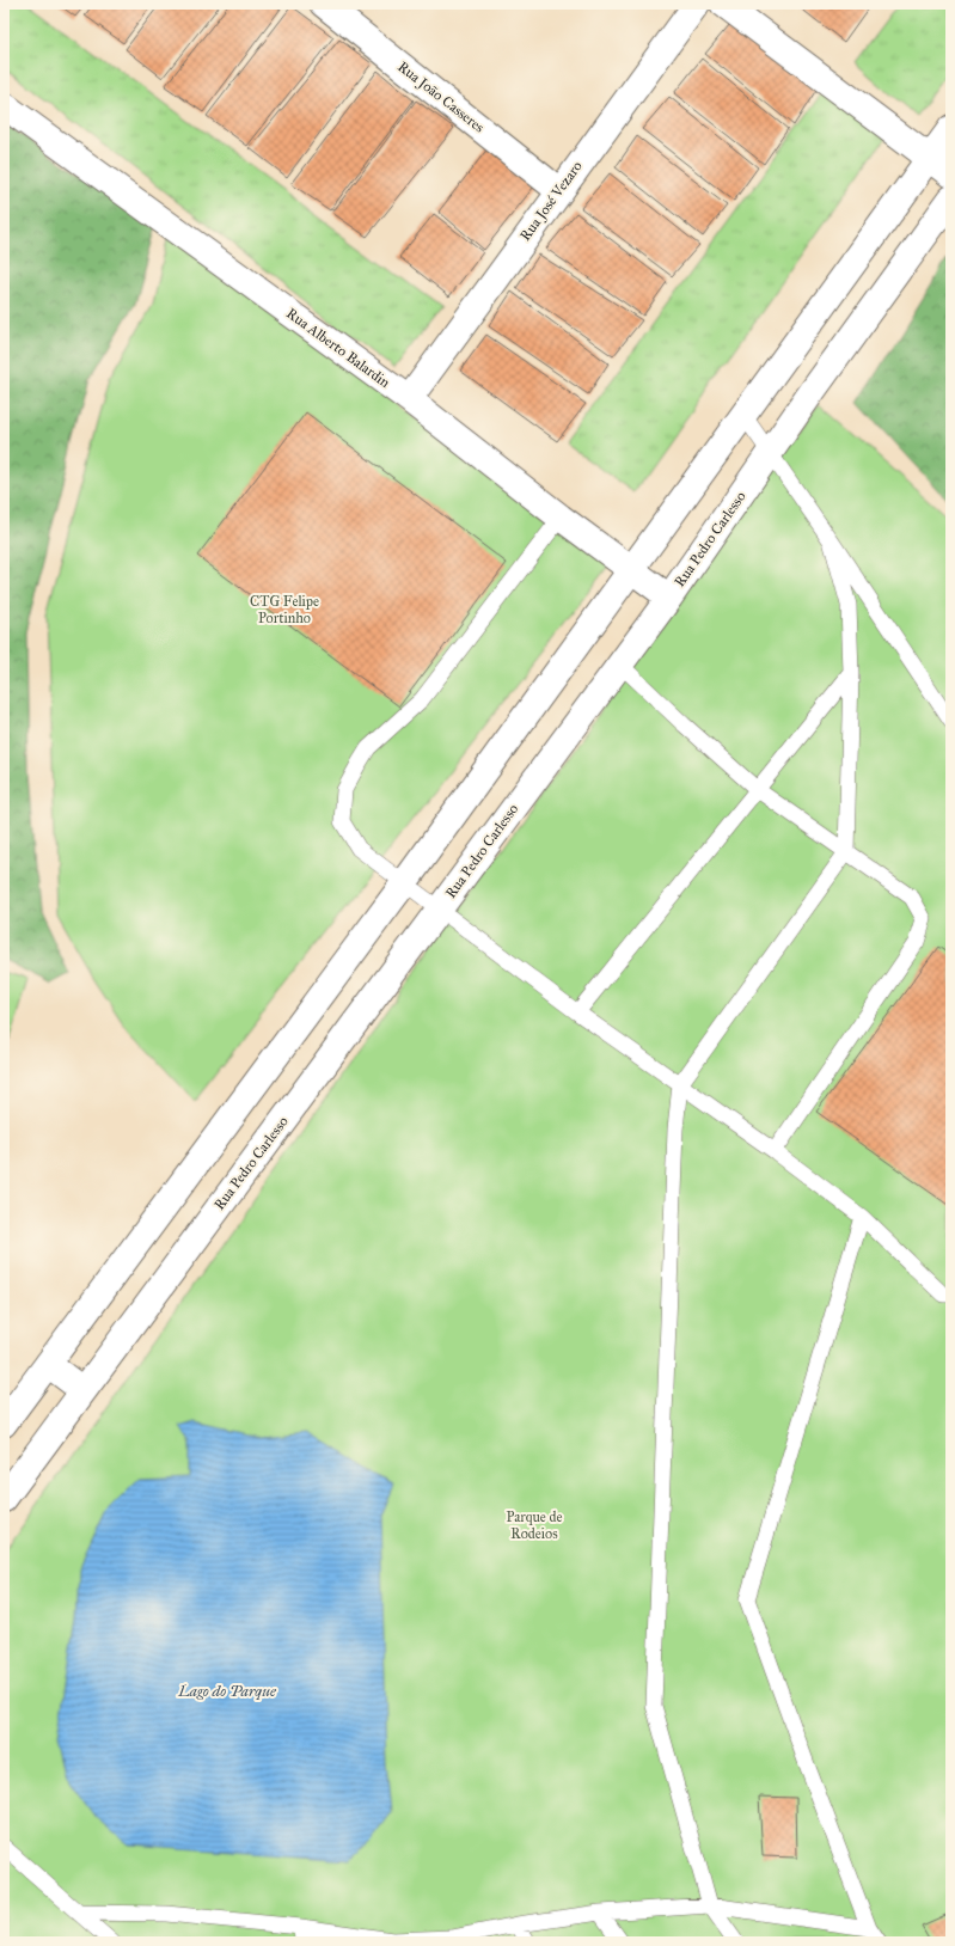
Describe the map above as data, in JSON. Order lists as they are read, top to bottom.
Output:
{
  "streets": {
    "street": [
      "Rua João Casseres",
      "Rua José Vezaro",
      "Rua Alberto Balardin",
      "Rua Pedro Carlesso"
    ]
  },
  "crossings": [
    ["Rua João Casseres", "Rua José Vezaro"],
    ["Rua José Vezaro", "Rua Alberto Balardin"],
    ["Rua Alberto Balardin", "Rua Pedro Carlesso"]
  ],
  "water": ["Lago do Parque"],
  "parks": ["CTG Felipe Portinho", "Parque de Rodeios"]
}
